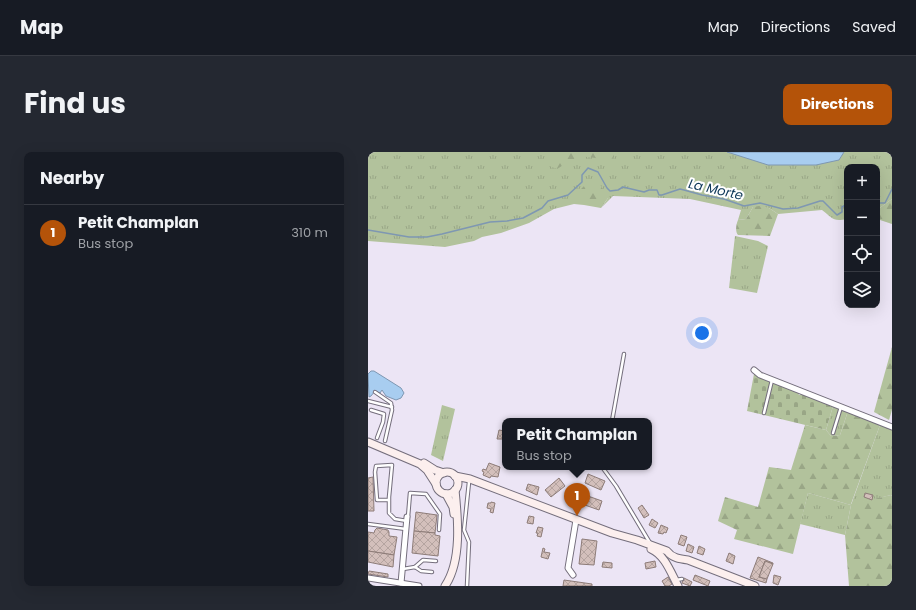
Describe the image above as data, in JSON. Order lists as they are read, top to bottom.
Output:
{
  "water": ["La Morte"],
  "page": {
    "header": "Map",
    "nav": ["Map", "Directions", "Saved"],
    "title": "Find us",
    "buttons": "Directions",
    "heading": "Nearby",
    "map_buttons": ["+", "−"],
    "list": [
      {
        "mark": "1",
        "name": "Petit Champlan",
        "note": "Bus stop",
        "value": "310 m"
      }
    ],
    "popup": ["Petit Champlan", "Bus stop"],
    "pins": "1"
  }
}
